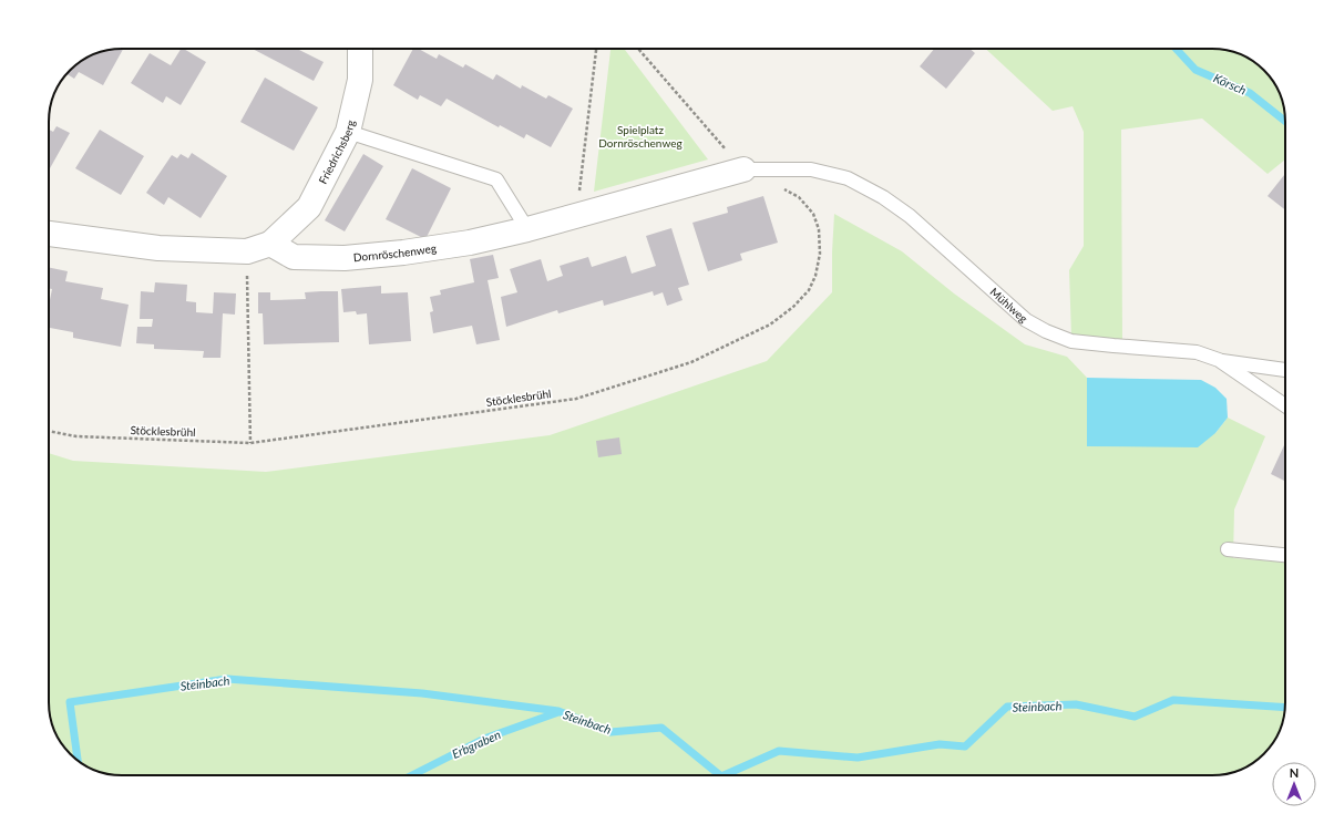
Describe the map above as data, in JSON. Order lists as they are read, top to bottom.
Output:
{
  "streets": {
    "street": ["Friedrichsberg", "Dornröschenweg"],
    "lane": ["Mühlweg"],
    "path": ["Stöcklesbrühl"]
  },
  "crossings": [
    ["Friedrichsberg", "Dornröschenweg"],
    ["Dornröschenweg", "Mühlweg"]
  ],
  "water": ["Körsch", "Steinbach", "Erbgraben"],
  "parks": ["Spielplatz Dornröschenweg"],
  "north": "top"
}
